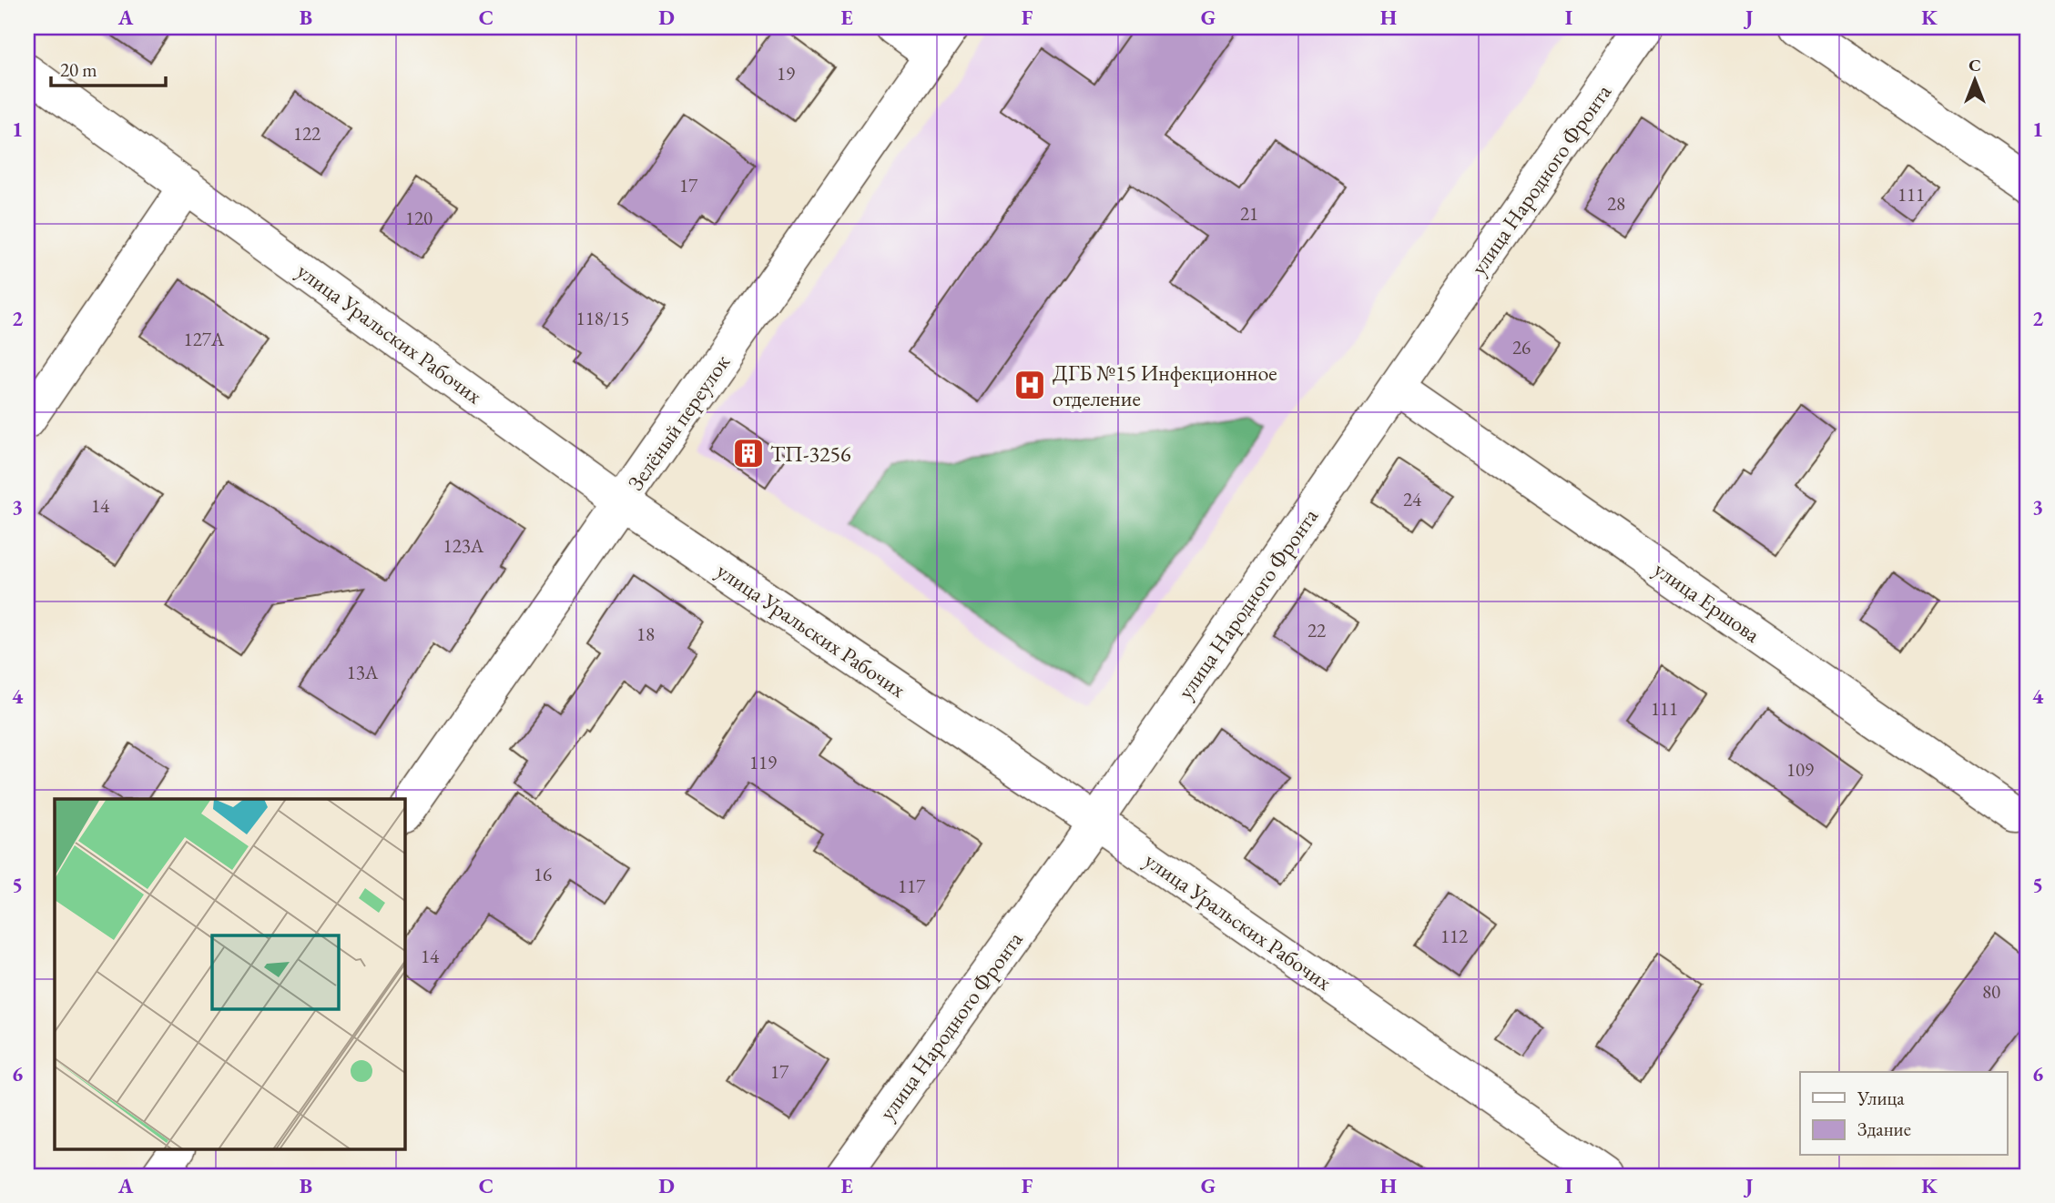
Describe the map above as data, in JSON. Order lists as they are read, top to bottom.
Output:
{
  "streets": {
    "street": [
      "улица Народного Фронта",
      "улица Уральских Рабочих",
      "Зелёный переулок",
      "улица Ершова"
    ]
  },
  "crossings": [
    ["улица Народного Фронта", "улица Уральских Рабочих"],
    ["улица Народного Фронта", "улица Ершова"],
    ["улица Уральских Рабочих", "Зелёный переулок"]
  ],
  "places": {
    "hospital": ["ДГБ №15 Инфекционное отделение"],
    "building": ["ТП-3256"]
  },
  "house_numbers": [
    "19",
    "122",
    "17",
    "111",
    "28",
    "21",
    "120",
    "118/15",
    "127А",
    "26",
    "24",
    "14",
    "123А",
    "22",
    "18",
    "13А",
    "111",
    "119",
    "109",
    "16",
    "117",
    "112",
    "14",
    "80",
    "17"
  ],
  "legend": ["Улица", "Здание"],
  "scale_bar": "20 m",
  "north": "top",
  "grid": {
    "columns": [
      "A",
      "B",
      "C",
      "D",
      "E",
      "F",
      "G",
      "H",
      "I",
      "J",
      "K"
    ],
    "rows": [
      "1",
      "2",
      "3",
      "4",
      "5",
      "6"
    ]
  }
}
